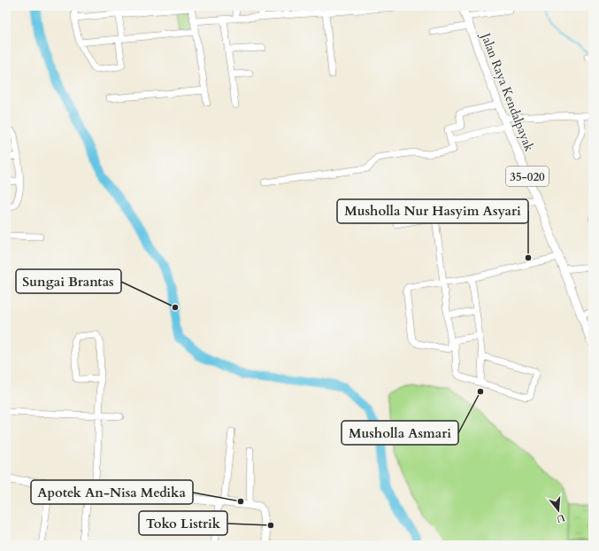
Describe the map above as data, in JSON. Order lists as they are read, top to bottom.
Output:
{
  "streets": {
    "main road": ["Jalan Raya Kendalpayak", "35-020"]
  },
  "places": [
    "Musholla Nur Hasyim Asyari",
    "Sungai Brantas",
    "Musholla Asmari",
    "Apotek An-Nisa Medika",
    "Toko Listrik"
  ],
  "north": "bottom"
}
